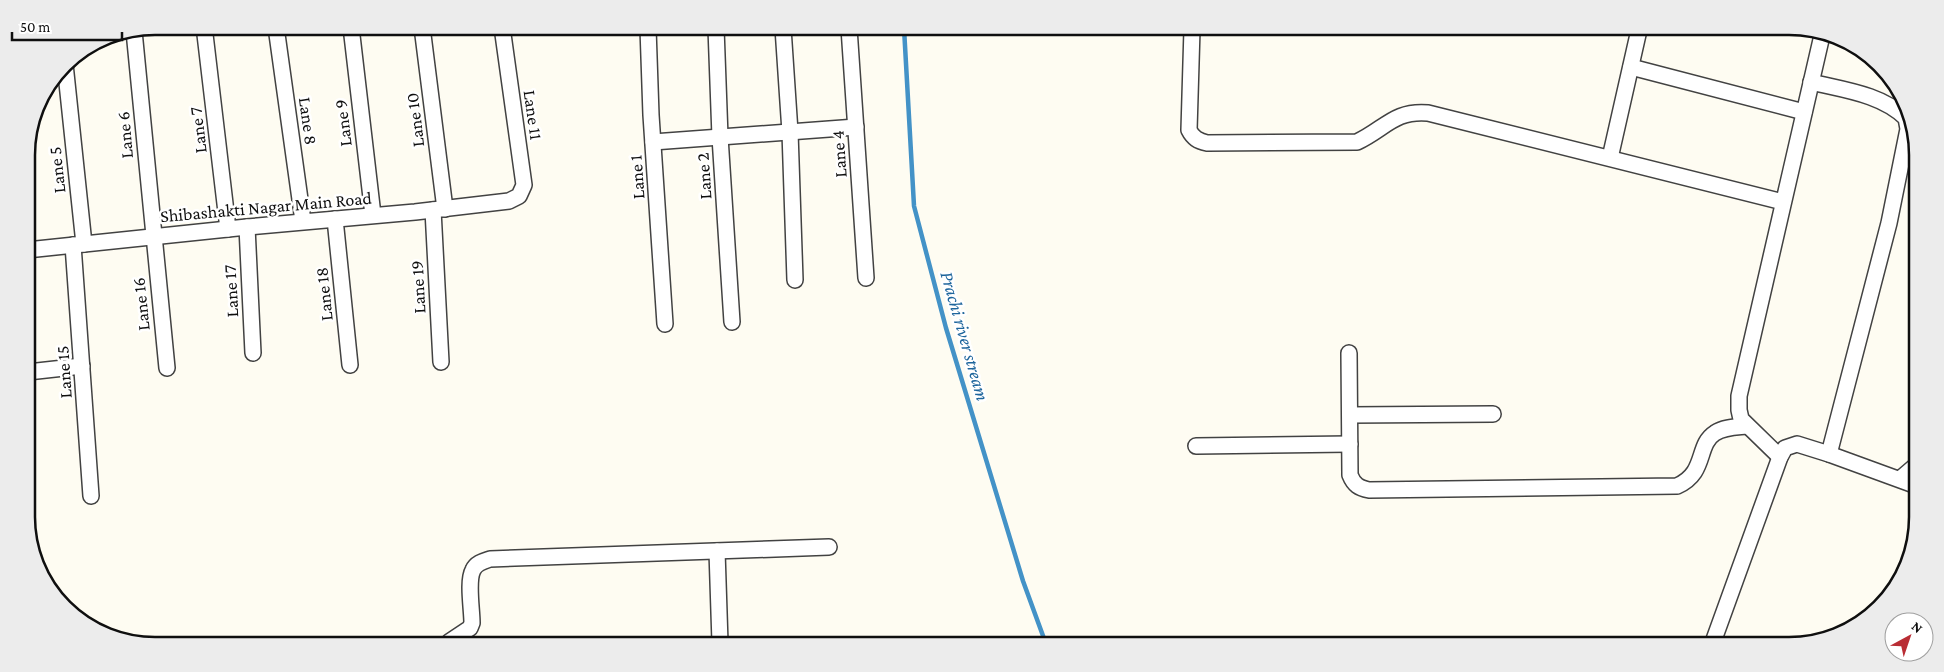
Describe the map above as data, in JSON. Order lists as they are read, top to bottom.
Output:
{
  "streets": {
    "street": [
      "Lane 11",
      "Lane 10",
      "Lane 8",
      "Lane 9",
      "Lane 7",
      "Lane 6",
      "Lane 4",
      "Lane 5",
      "Lane 2",
      "Lane 1",
      "Shibashakti Nagar Main Road",
      "Lane 19",
      "Lane 17",
      "Lane 18",
      "Lane 16",
      "Lane 15"
    ]
  },
  "crossings": [
    ["Lane 11", "Shibashakti Nagar Main Road"],
    ["Lane 10", "Shibashakti Nagar Main Road"],
    ["Lane 10", "Lane 19"],
    ["Lane 8", "Shibashakti Nagar Main Road"],
    ["Lane 9", "Shibashakti Nagar Main Road"],
    ["Lane 7", "Shibashakti Nagar Main Road"],
    ["Lane 6", "Shibashakti Nagar Main Road"],
    ["Lane 6", "Lane 16"],
    ["Lane 5", "Shibashakti Nagar Main Road"],
    ["Lane 5", "Lane 15"],
    ["Shibashakti Nagar Main Road", "Lane 19"],
    ["Shibashakti Nagar Main Road", "Lane 17"],
    ["Shibashakti Nagar Main Road", "Lane 18"],
    ["Shibashakti Nagar Main Road", "Lane 16"],
    ["Shibashakti Nagar Main Road", "Lane 15"]
  ],
  "water": ["Prachi river stream"],
  "scale_bar": "50 m",
  "north": "top right"
}
